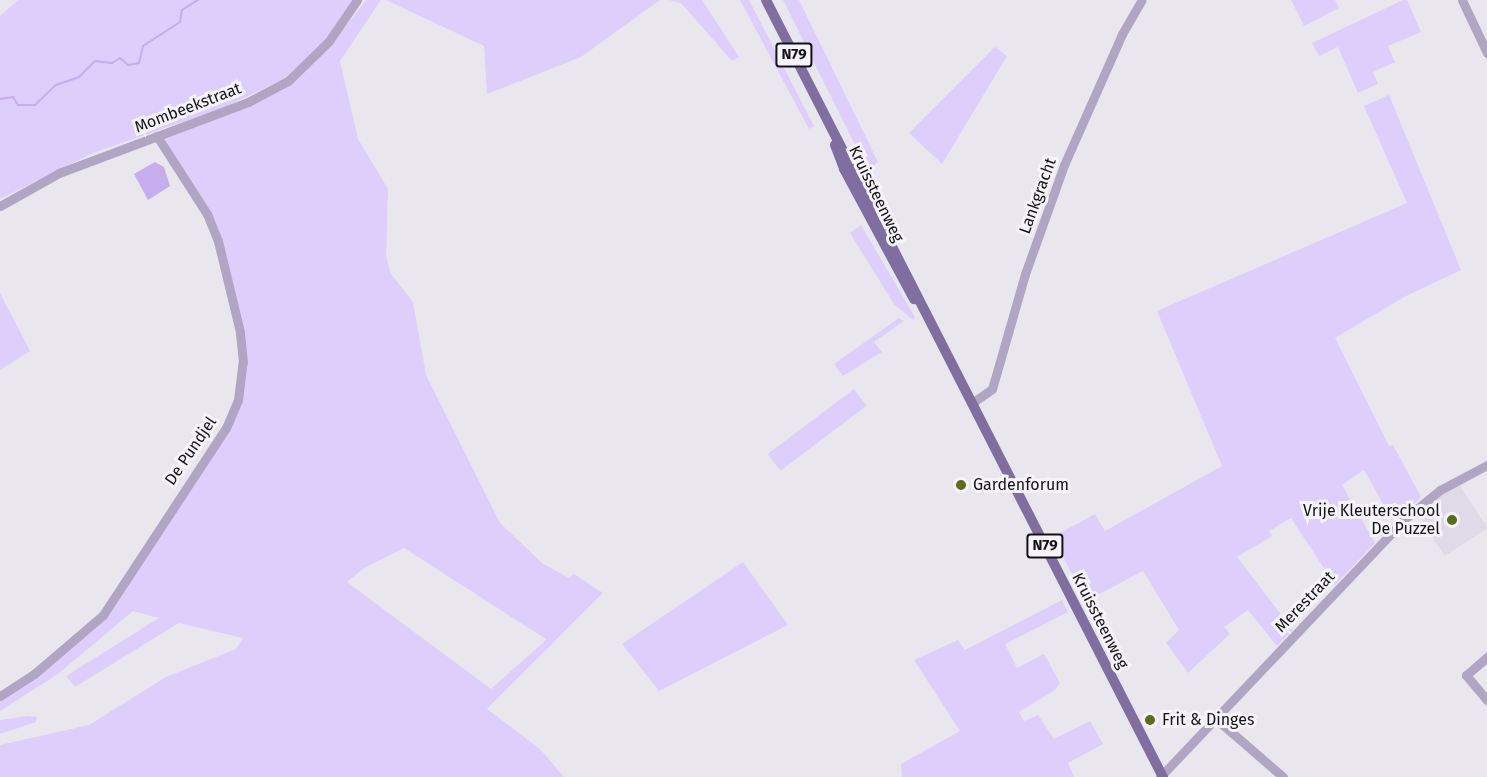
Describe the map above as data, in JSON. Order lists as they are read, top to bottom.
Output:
{
  "streets": {
    "main road": ["N79", "Kruissteenweg"],
    "street": [
      "Mombeekstraat",
      "Lankgracht",
      "De Pundjel",
      "Merestraat"
    ]
  },
  "crossings": [
    ["Mombeekstraat", "De Pundjel"],
    ["Kruissteenweg", "Lankgracht"],
    ["Kruissteenweg", "Merestraat"]
  ],
  "places": ["Gardenforum", "Vrije Kleuterschool De Puzzel", "Frit & Dinges"]
}
